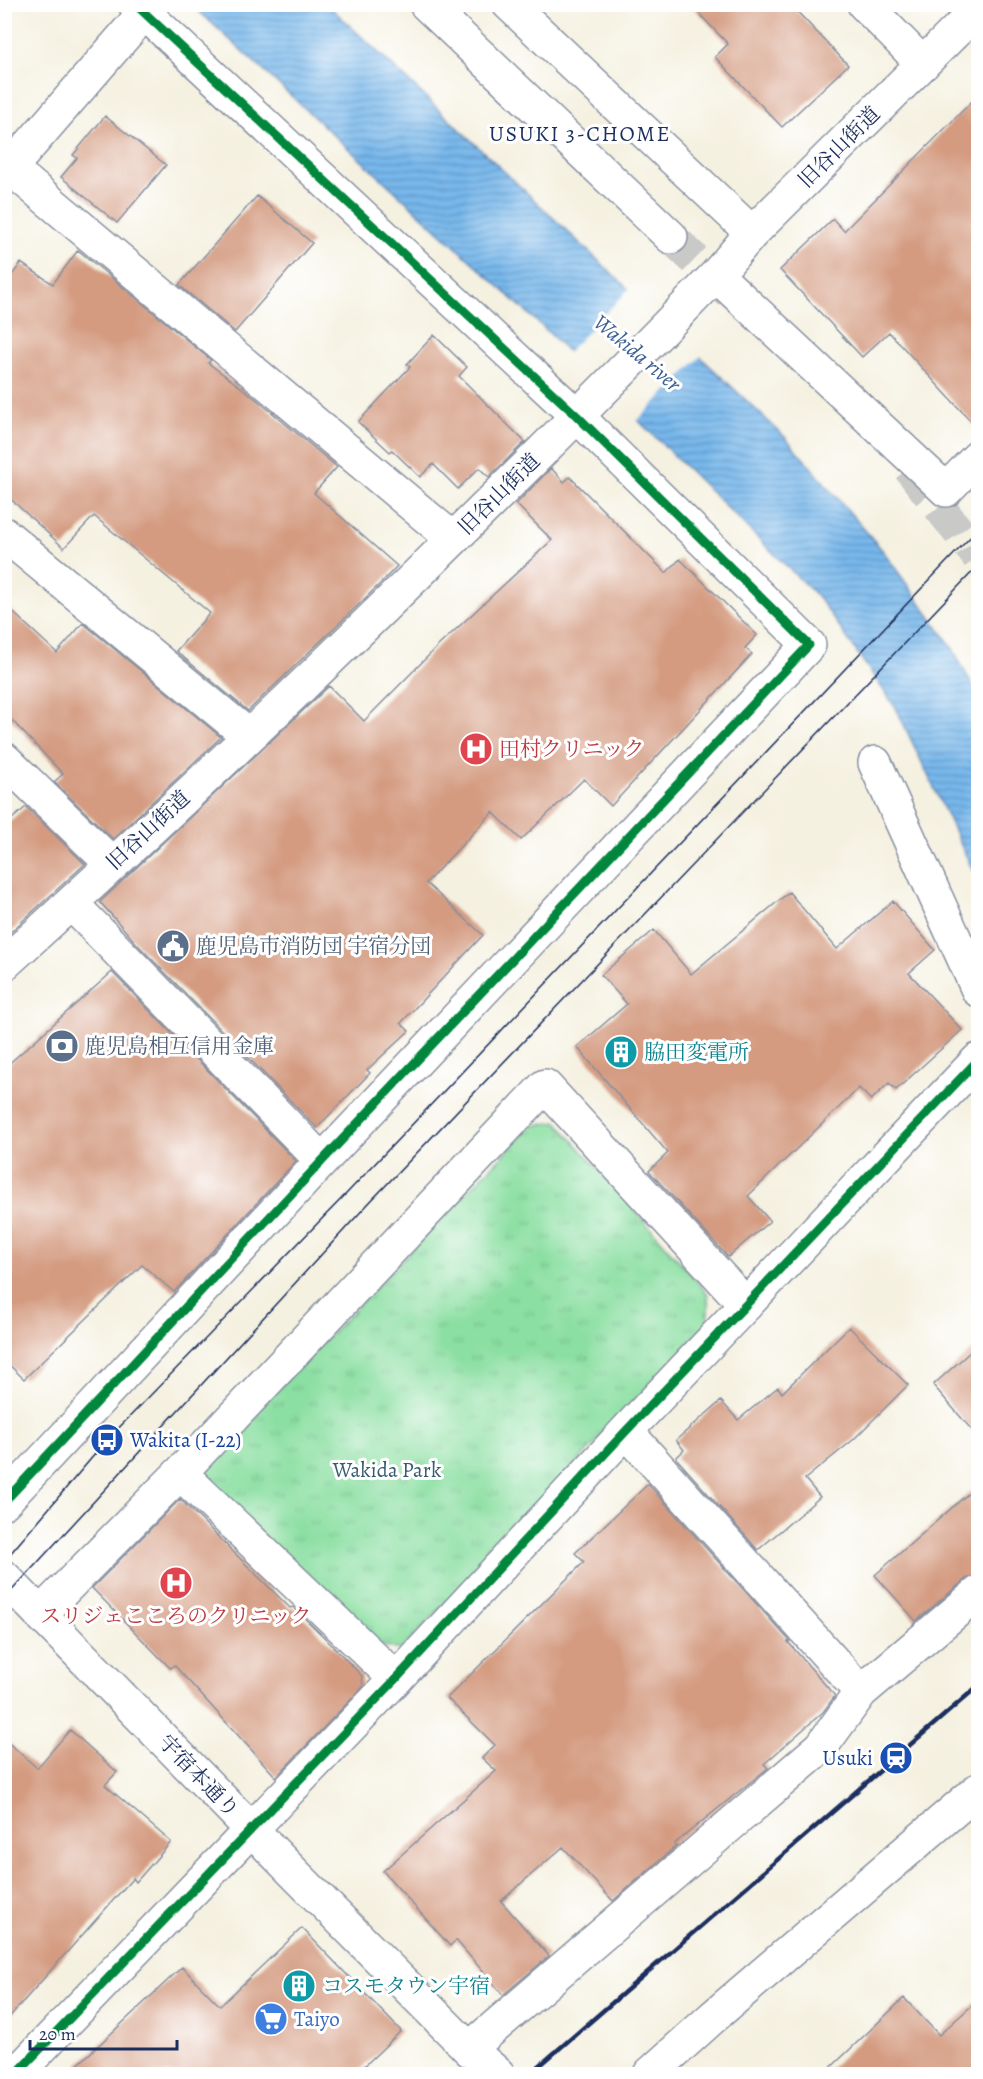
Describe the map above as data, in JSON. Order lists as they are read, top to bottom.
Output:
{
  "streets": {
    "street": ["旧谷山街道", "宇宿本通り"]
  },
  "districts": ["USUKI 3-CHOME"],
  "water": ["Wakida river"],
  "parks": ["Wakida Park"],
  "places": {
    "hospital": ["田村クリニック", "スリジェこころのクリニック"],
    "public building": ["鹿児島市消防団 宇宿分団"],
    "bank": ["鹿児島相互信用金庫"],
    "building": ["脇田変電所", "コスモタウン宇宿"],
    "bus stop": ["Wakita (I-22)"],
    "station": ["Usuki"],
    "supermarket": ["Taiyo"]
  },
  "scale_bar": "20 m"
}
